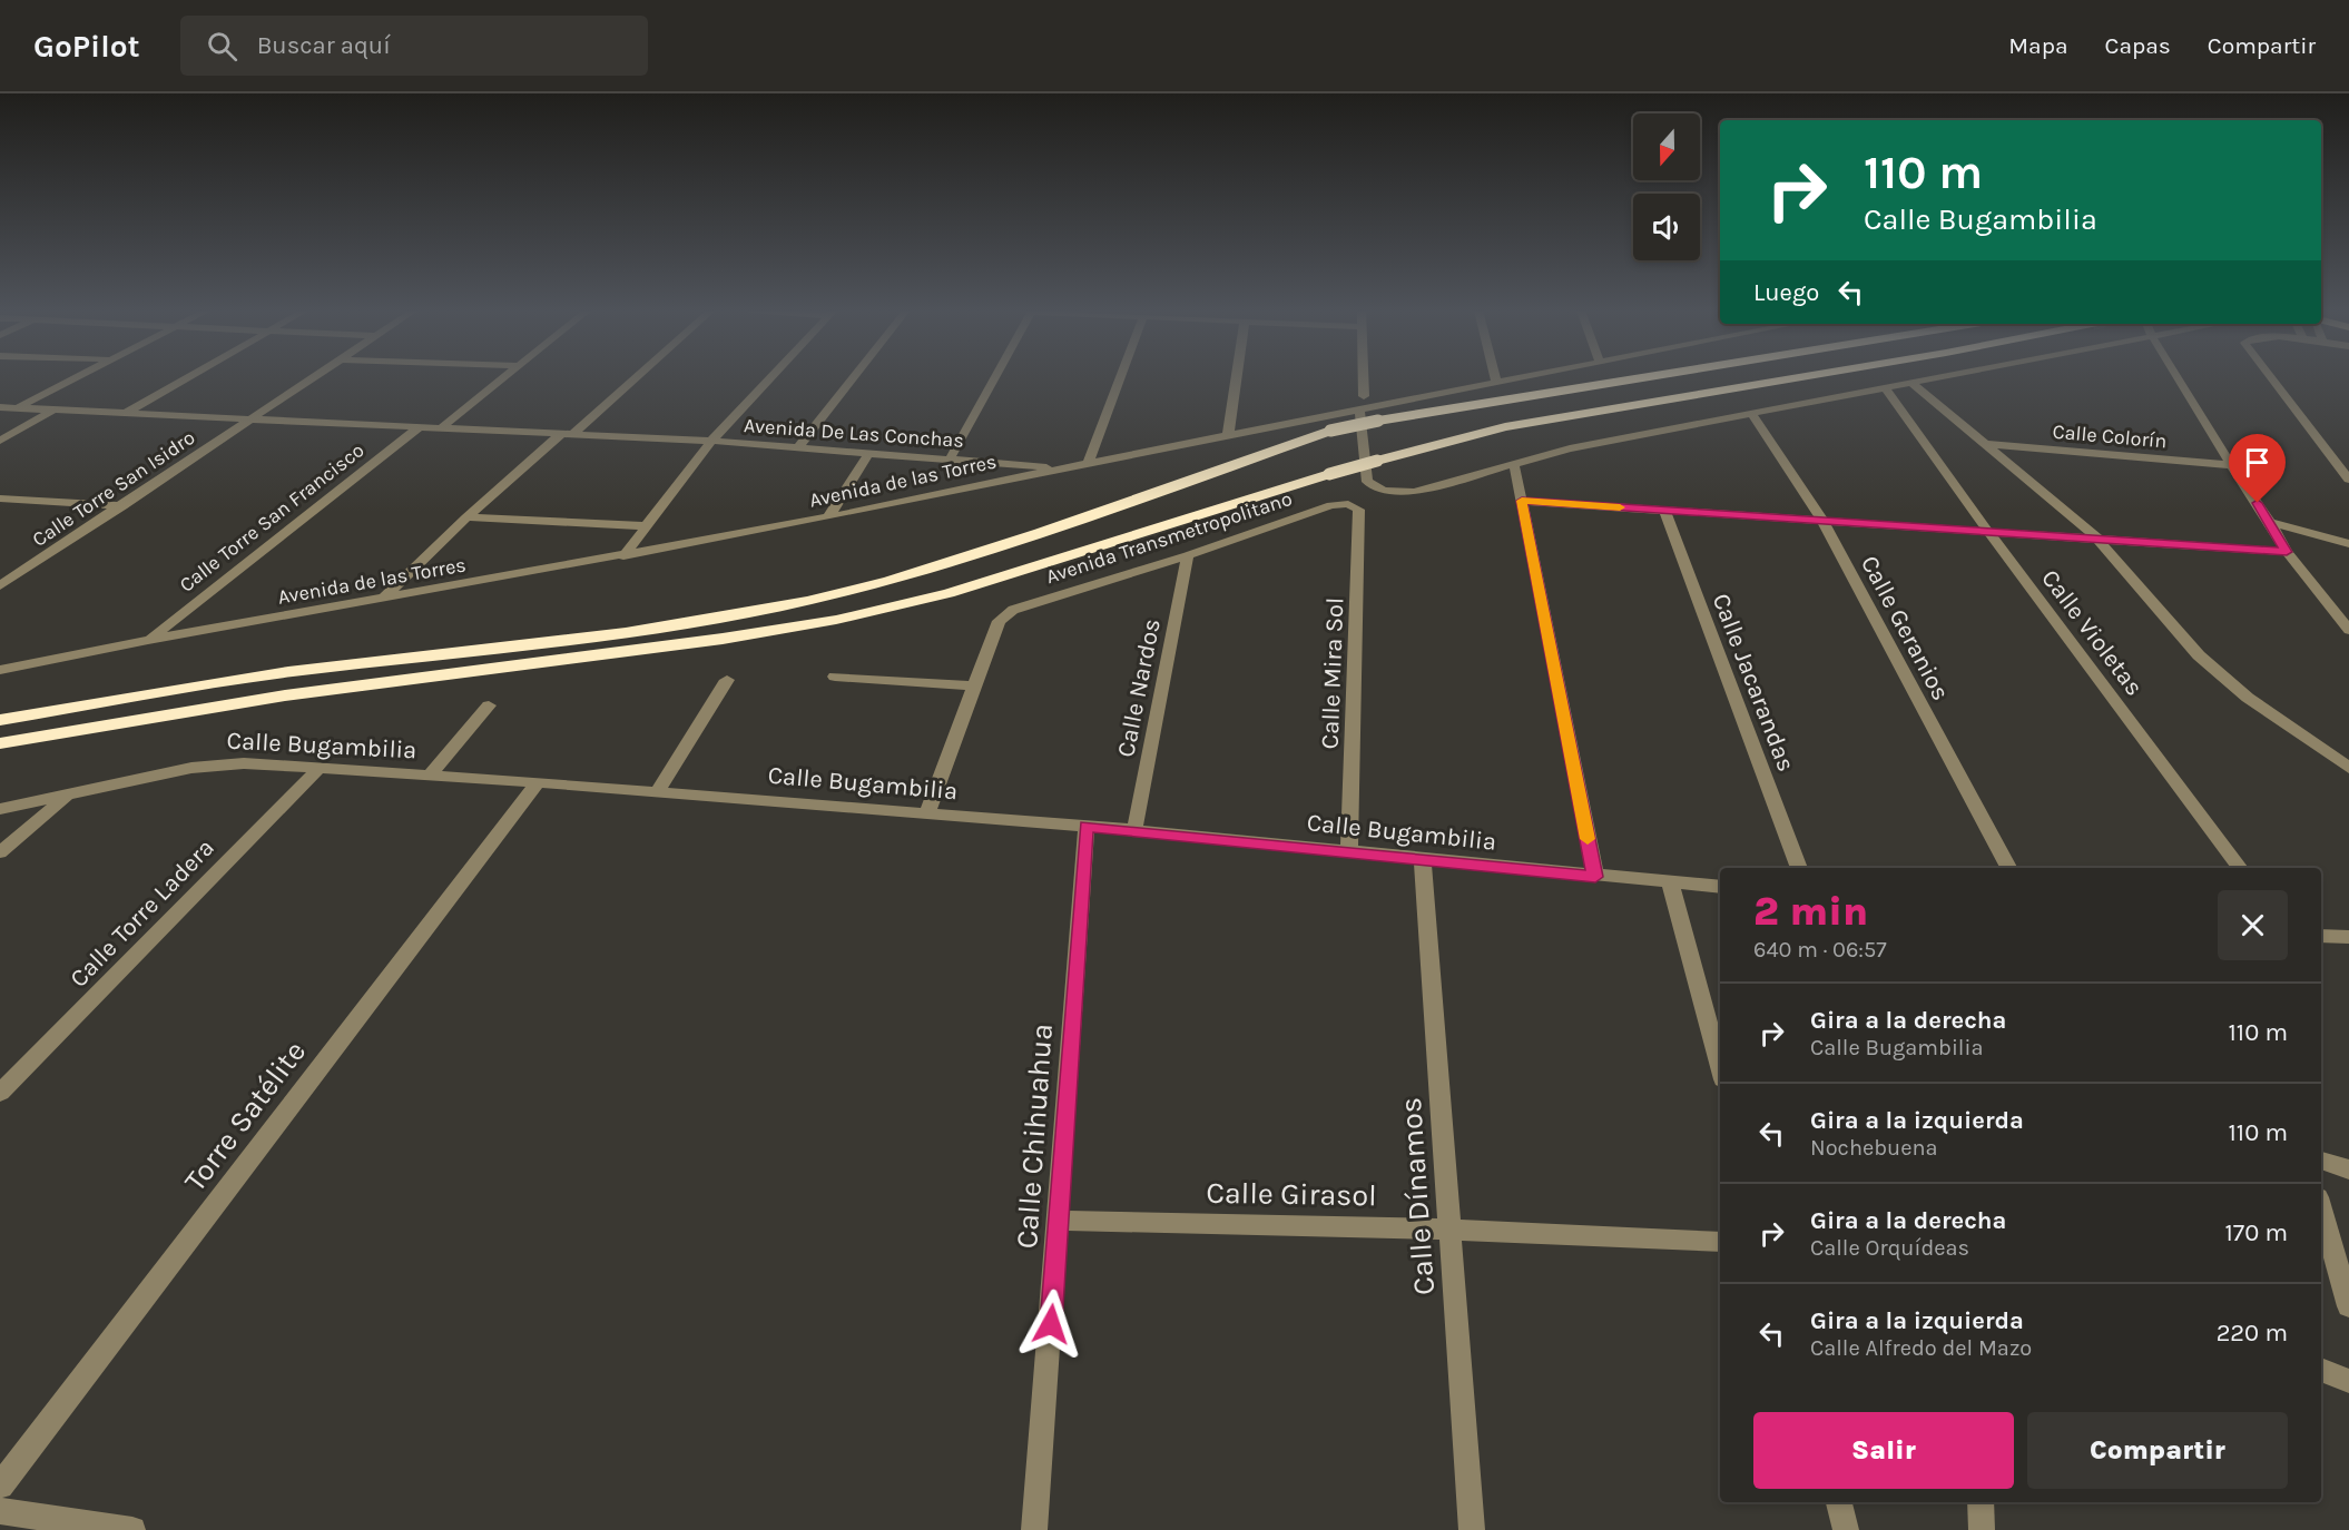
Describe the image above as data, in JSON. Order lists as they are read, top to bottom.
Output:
{
  "streets": {
    "street": [
      "Avenida De Las Conchas",
      "Calle Colorín",
      "Avenida de las Torres",
      "Calle Torre San Isidro",
      "Calle Torre San Francisco",
      "Avenida Transmetropolitano",
      "Calle Geranios",
      "Calle Violetas",
      "Calle Mira Sol",
      "Calle Jacarandas",
      "Calle Nardos",
      "Calle Bugambilia",
      "Calle Torre Ladera",
      "Torre Satélite",
      "Calle Chihuahua",
      "Calle Girasol",
      "Calle Dínamos"
    ]
  },
  "crossings": [
    ["Avenida De Las Conchas", "Avenida de las Torres"],
    ["Avenida De Las Conchas", "Calle Torre San Isidro"],
    ["Avenida De Las Conchas", "Calle Torre San Francisco"],
    ["Avenida de las Torres", "Calle Torre San Francisco"],
    ["Avenida Transmetropolitano", "Calle Mira Sol"],
    ["Avenida Transmetropolitano", "Calle Nardos"],
    ["Calle Mira Sol", "Calle Bugambilia"],
    ["Calle Nardos", "Calle Bugambilia"],
    ["Calle Bugambilia", "Calle Torre Ladera"],
    ["Calle Bugambilia", "Torre Satélite"],
    ["Calle Bugambilia", "Calle Chihuahua"],
    ["Calle Bugambilia", "Calle Dínamos"],
    ["Calle Chihuahua", "Calle Girasol"],
    ["Calle Girasol", "Calle Dínamos"]
  ],
  "north": "bottom",
  "page": {
    "header": "GoPilot",
    "search": "Buscar aquí",
    "nav": ["Mapa", "Capas", "Compartir"],
    "turn": ["110 m", "Calle Bugambilia"],
    "then": "Luego",
    "heading": ["2 min", "640 m · 06:57"],
    "list": [
      {
        "name": "Gira a la derecha",
        "note": "Calle Bugambilia",
        "value": "110 m"
      },
      {
        "name": "Gira a la izquierda",
        "note": "Nochebuena",
        "value": "110 m"
      },
      {
        "name": "Gira a la derecha",
        "note": "Calle Orquídeas",
        "value": "170 m"
      },
      {
        "name": "Gira a la izquierda",
        "note": "Calle Alfredo del Mazo",
        "value": "220 m"
      }
    ],
    "buttons": ["Salir", "Compartir"]
  }
}
